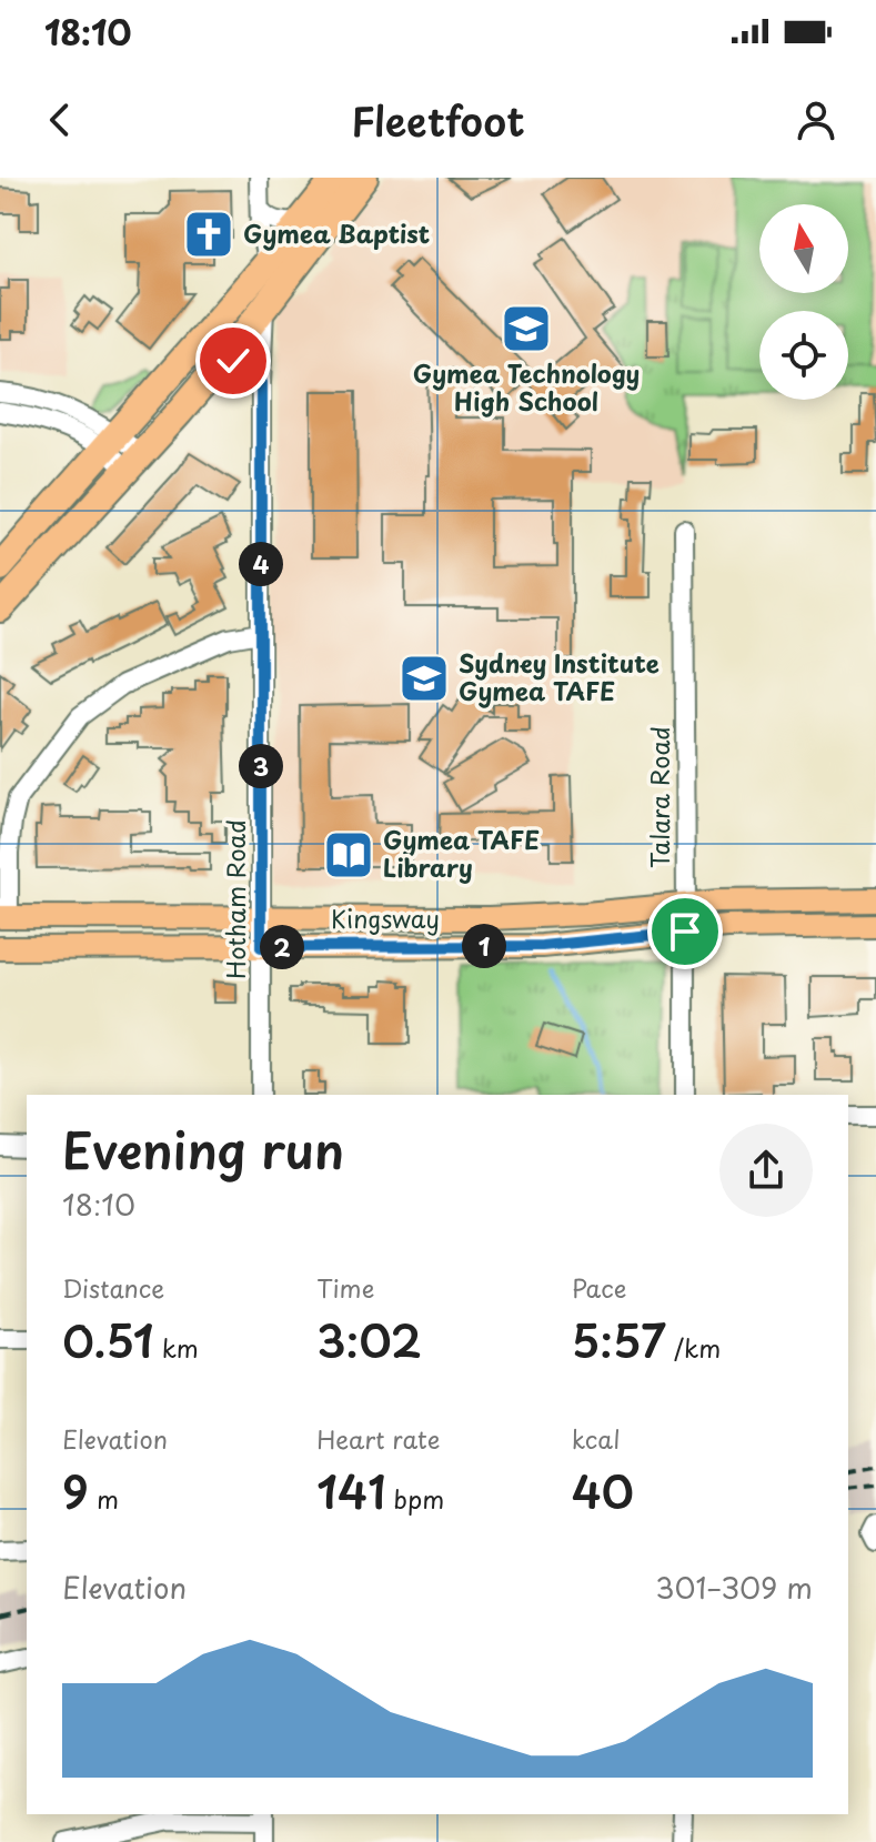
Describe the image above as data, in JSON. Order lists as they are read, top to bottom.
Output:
{
  "streets": {
    "main road": ["Kingsway"],
    "street": ["Talara Road", "Hotham Road"]
  },
  "crossings": [
    ["Talara Road", "Kingsway"],
    ["Hotham Road", "Kingsway"]
  ],
  "places": {
    "church": ["Gymea Baptist"],
    "school or university": ["Gymea Technology High School", "Sydney Institute Gymea TAFE"],
    "library": ["Gymea TAFE Library"]
  },
  "north": "top",
  "page": {
    "status": "18:10",
    "header": "Fleetfoot",
    "pins": [
      "4",
      "3",
      "1",
      "2"
    ],
    "heading": ["Evening run", "18:10"],
    "stats": [
      ["Distance", "0.51 km"],
      ["Time", "3:02"],
      ["Pace", "5:57 /km"],
      ["Elevation", "9 m"],
      ["Heart rate", "141 bpm"],
      ["kcal", "40"]
    ],
    "chart": ["Elevation", "301–309 m"]
  }
}
